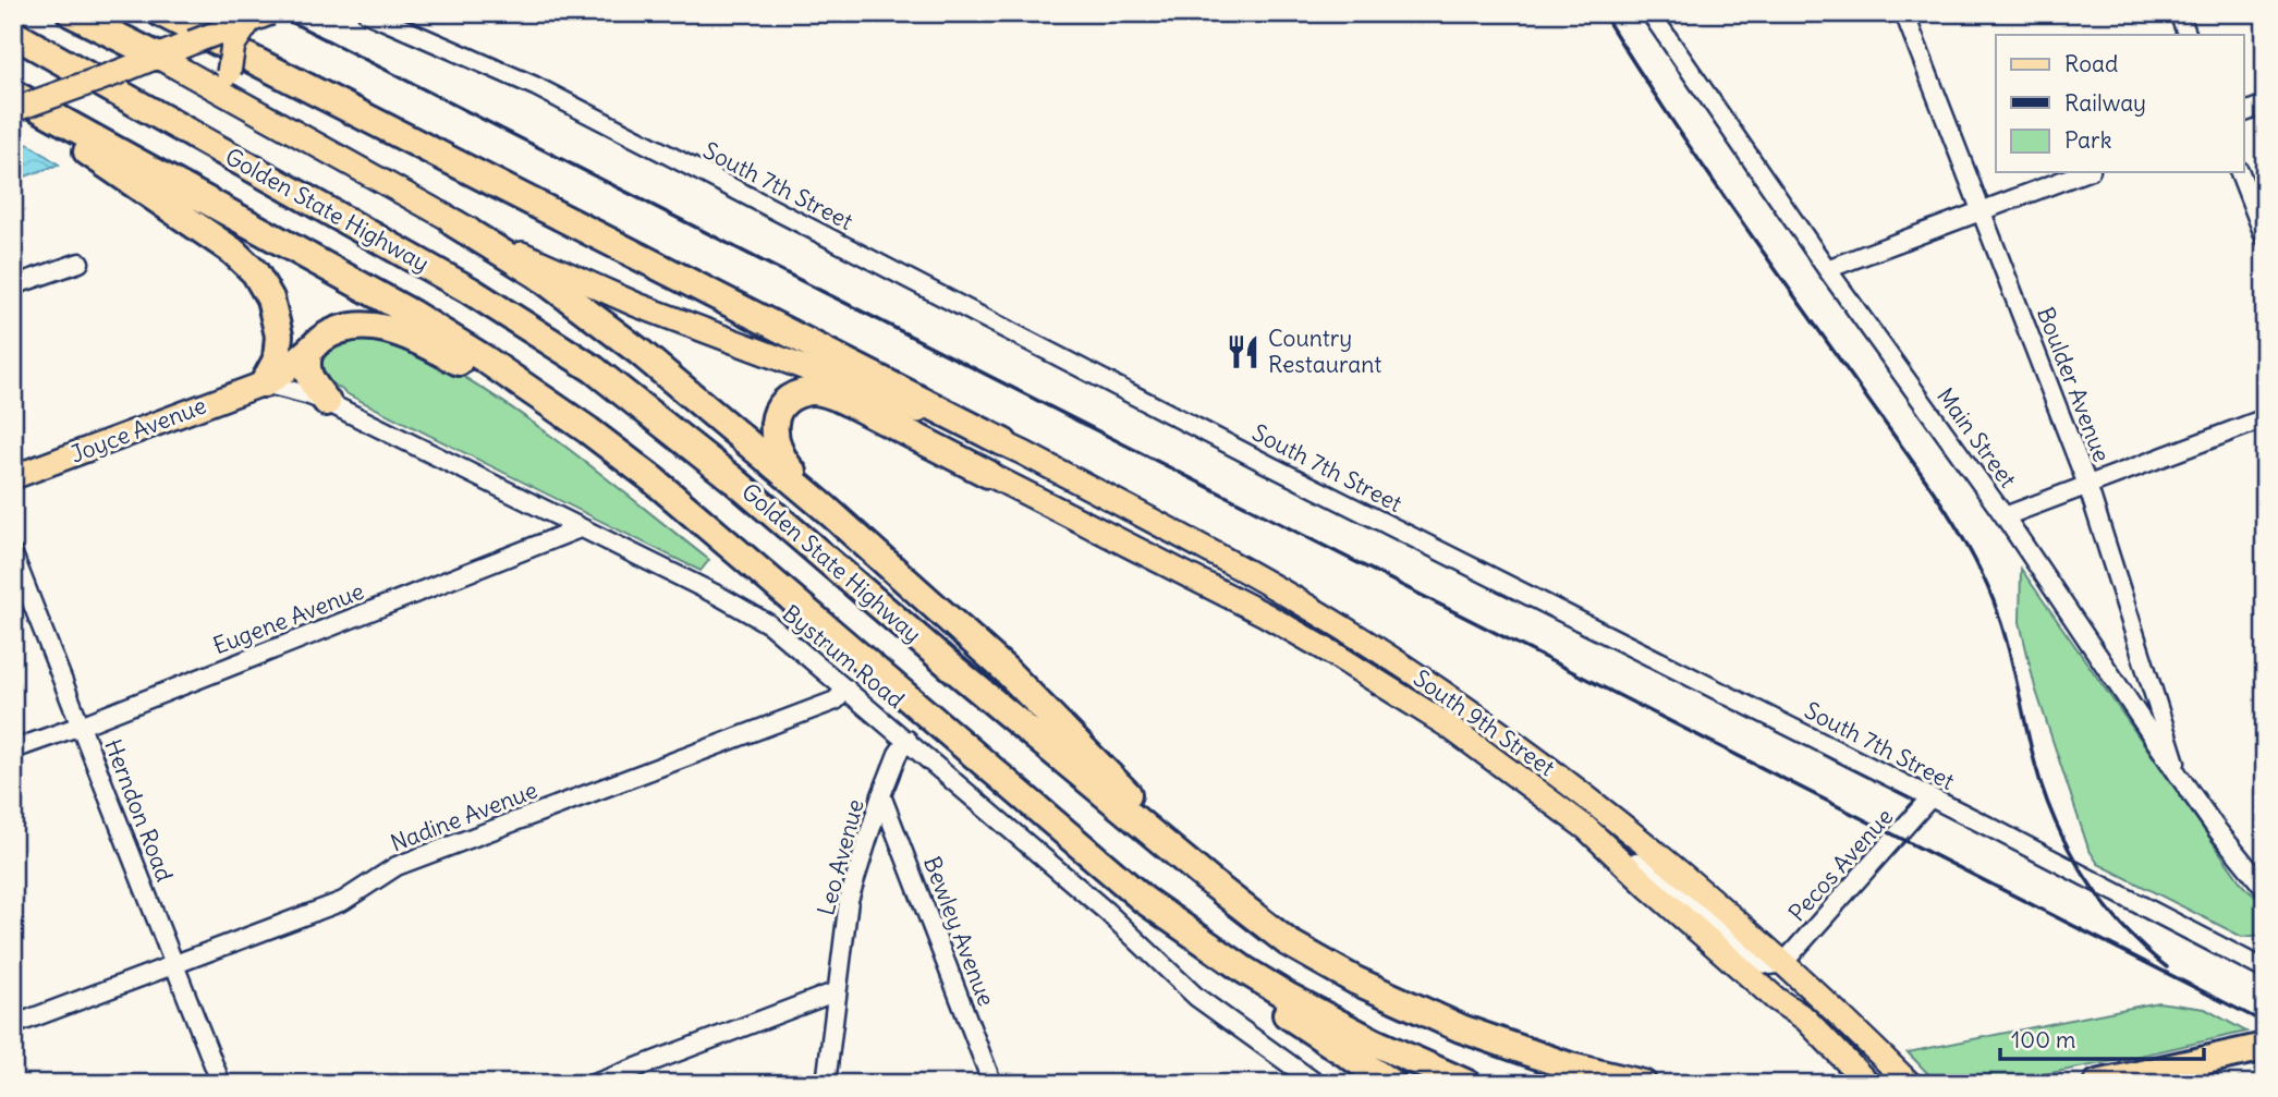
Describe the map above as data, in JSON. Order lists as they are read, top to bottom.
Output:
{
  "streets": {
    "highway": ["Golden State Highway"],
    "main road": ["Joyce Avenue", "South 9th Street"],
    "street": [
      "South 7th Street",
      "Boulder Avenue",
      "Main Street",
      "Eugene Avenue",
      "Bystrum Road",
      "Herndon Road",
      "Nadine Avenue",
      "Leo Avenue",
      "Pecos Avenue",
      "Bewley Avenue"
    ]
  },
  "crossings": [
    ["South 7th Street", "Pecos Avenue"],
    ["Boulder Avenue", "Main Street"],
    ["Joyce Avenue", "Bystrum Road"],
    ["Eugene Avenue", "Bystrum Road"],
    ["Eugene Avenue", "Herndon Road"],
    ["Bystrum Road", "Nadine Avenue"],
    ["Bystrum Road", "Leo Avenue"],
    ["South 9th Street", "Pecos Avenue"],
    ["Herndon Road", "Nadine Avenue"],
    ["Leo Avenue", "Bewley Avenue"]
  ],
  "places": {
    "restaurant": ["Country Restaurant"]
  },
  "legend": ["Road", "Railway", "Park"],
  "scale_bar": "100 m"
}
